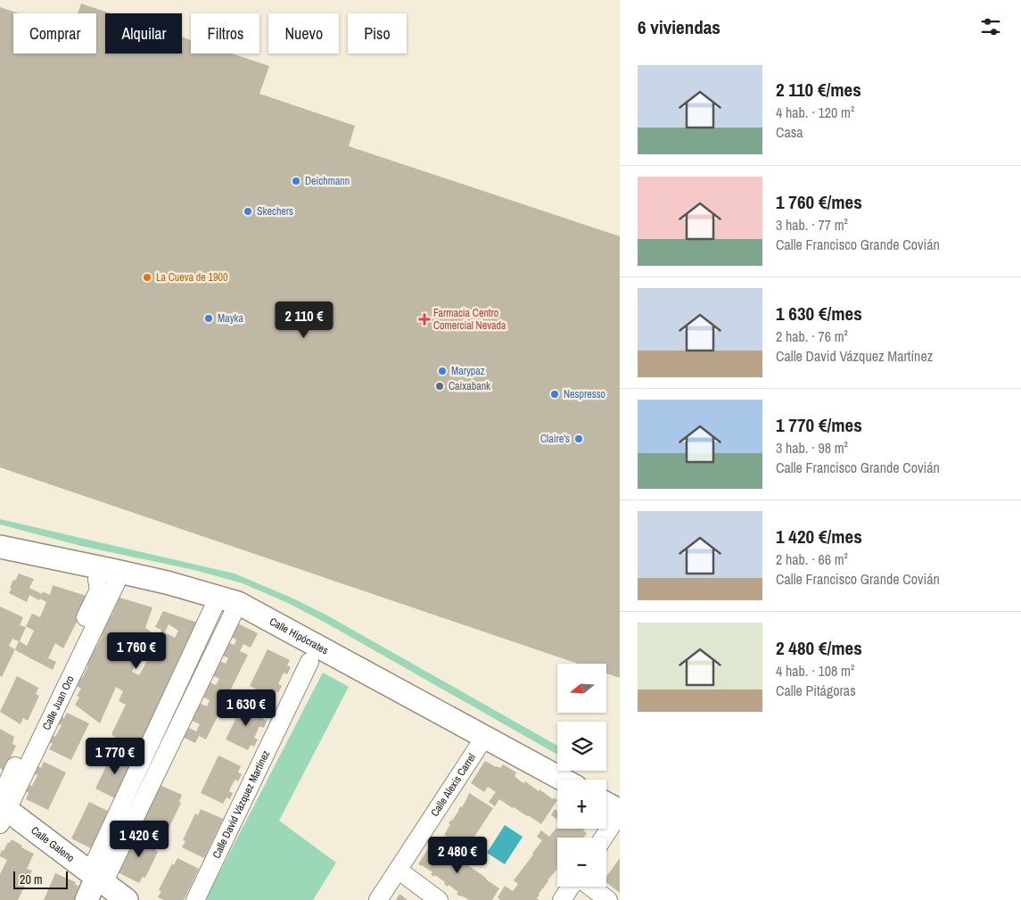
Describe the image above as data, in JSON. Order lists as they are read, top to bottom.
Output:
{
  "streets": {
    "street": [
      "Calle Hipócrates",
      "Calle Juan Oro",
      "Calle Alexis Carrel",
      "Calle David Vázquez Martínez",
      "Calle Galeno"
    ]
  },
  "crossings": [
    ["Calle Hipócrates", "Calle Juan Oro"],
    ["Calle Hipócrates", "Calle Alexis Carrel"],
    ["Calle Juan Oro", "Calle Galeno"]
  ],
  "places": {
    "other": [
      "Deichmann",
      "Skechers",
      "La Cueva de 1900",
      "Mayka",
      "Marypaz",
      "Caixabank",
      "Nespresso",
      "Claire's"
    ],
    "health": ["Farmacia Centro Comercial Nevada"]
  },
  "scale_bar": "20 m",
  "north": "left",
  "page": {
    "heading": "6 viviendas",
    "chip": [
      "Comprar",
      "Alquilar",
      "Filtros",
      "Nuevo",
      "Piso"
    ],
    "list": [
      {
        "name": "2 110 €/mes",
        "note": "4 hab. · 120 m² · Casa"
      },
      {
        "name": "1 760 €/mes",
        "note": "3 hab. · 77 m² · Calle Francisco Grande Covián"
      },
      {
        "name": "1 630 €/mes",
        "note": "2 hab. · 76 m² · Calle David Vázquez Martínez"
      },
      {
        "name": "1 770 €/mes",
        "note": "3 hab. · 98 m² · Calle Francisco Grande Covián"
      },
      {
        "name": "1 420 €/mes",
        "note": "2 hab. · 66 m² · Calle Francisco Grande Covián"
      },
      {
        "name": "2 480 €/mes",
        "note": "4 hab. · 108 m² · Calle Pitágoras"
      }
    ],
    "price": [
      "2 110 €",
      "1 760 €",
      "1 630 €",
      "1 770 €",
      "1 420 €",
      "2 480 €"
    ],
    "map_buttons": ["+", "−"],
    "scale": "20 m"
  }
}
